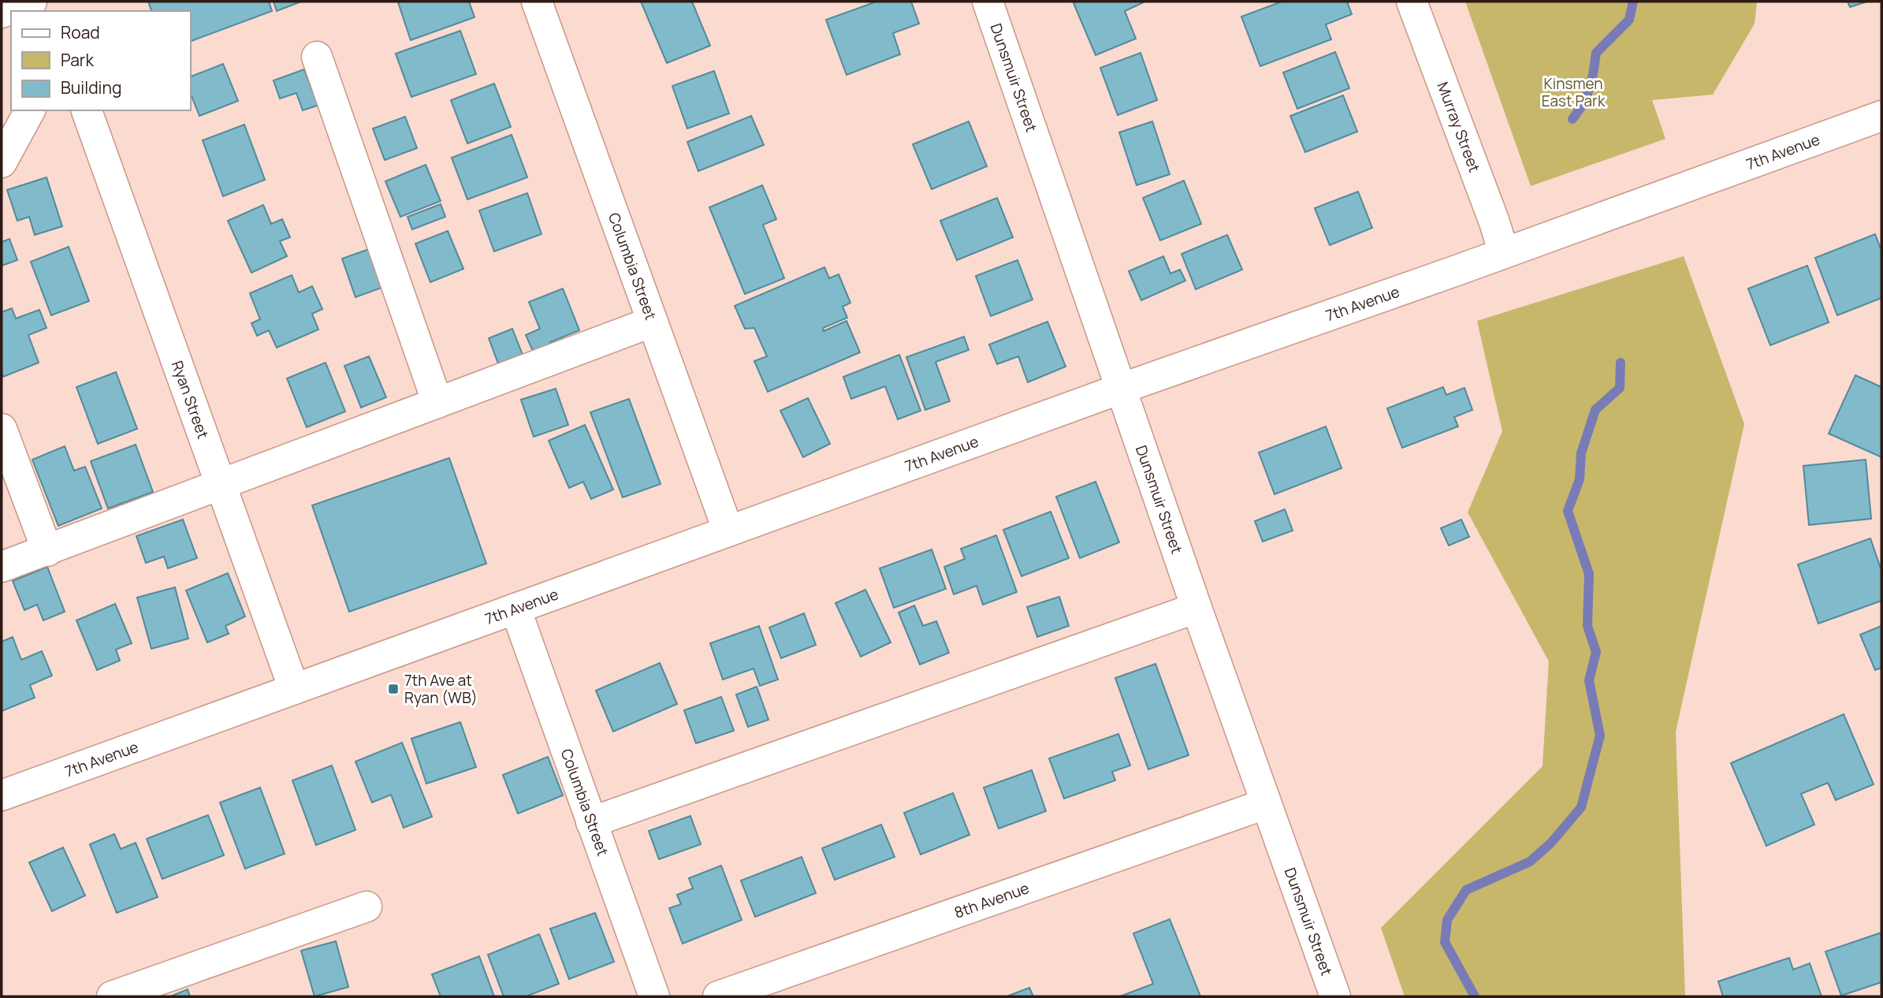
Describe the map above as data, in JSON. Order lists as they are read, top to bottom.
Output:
{
  "streets": {
    "street": [
      "Dunsmuir Street",
      "Murray Street",
      "7th Avenue",
      "Columbia Street",
      "Ryan Street",
      "8th Avenue"
    ]
  },
  "crossings": [
    ["Dunsmuir Street", "7th Avenue"],
    ["Dunsmuir Street", "8th Avenue"],
    ["Murray Street", "7th Avenue"],
    ["7th Avenue", "Columbia Street"],
    ["7th Avenue", "Ryan Street"]
  ],
  "parks": ["Kinsmen East Park"],
  "places": {
    "transit": ["7th Ave at Ryan (WB)"]
  },
  "legend": ["Road", "Park", "Building"]
}
